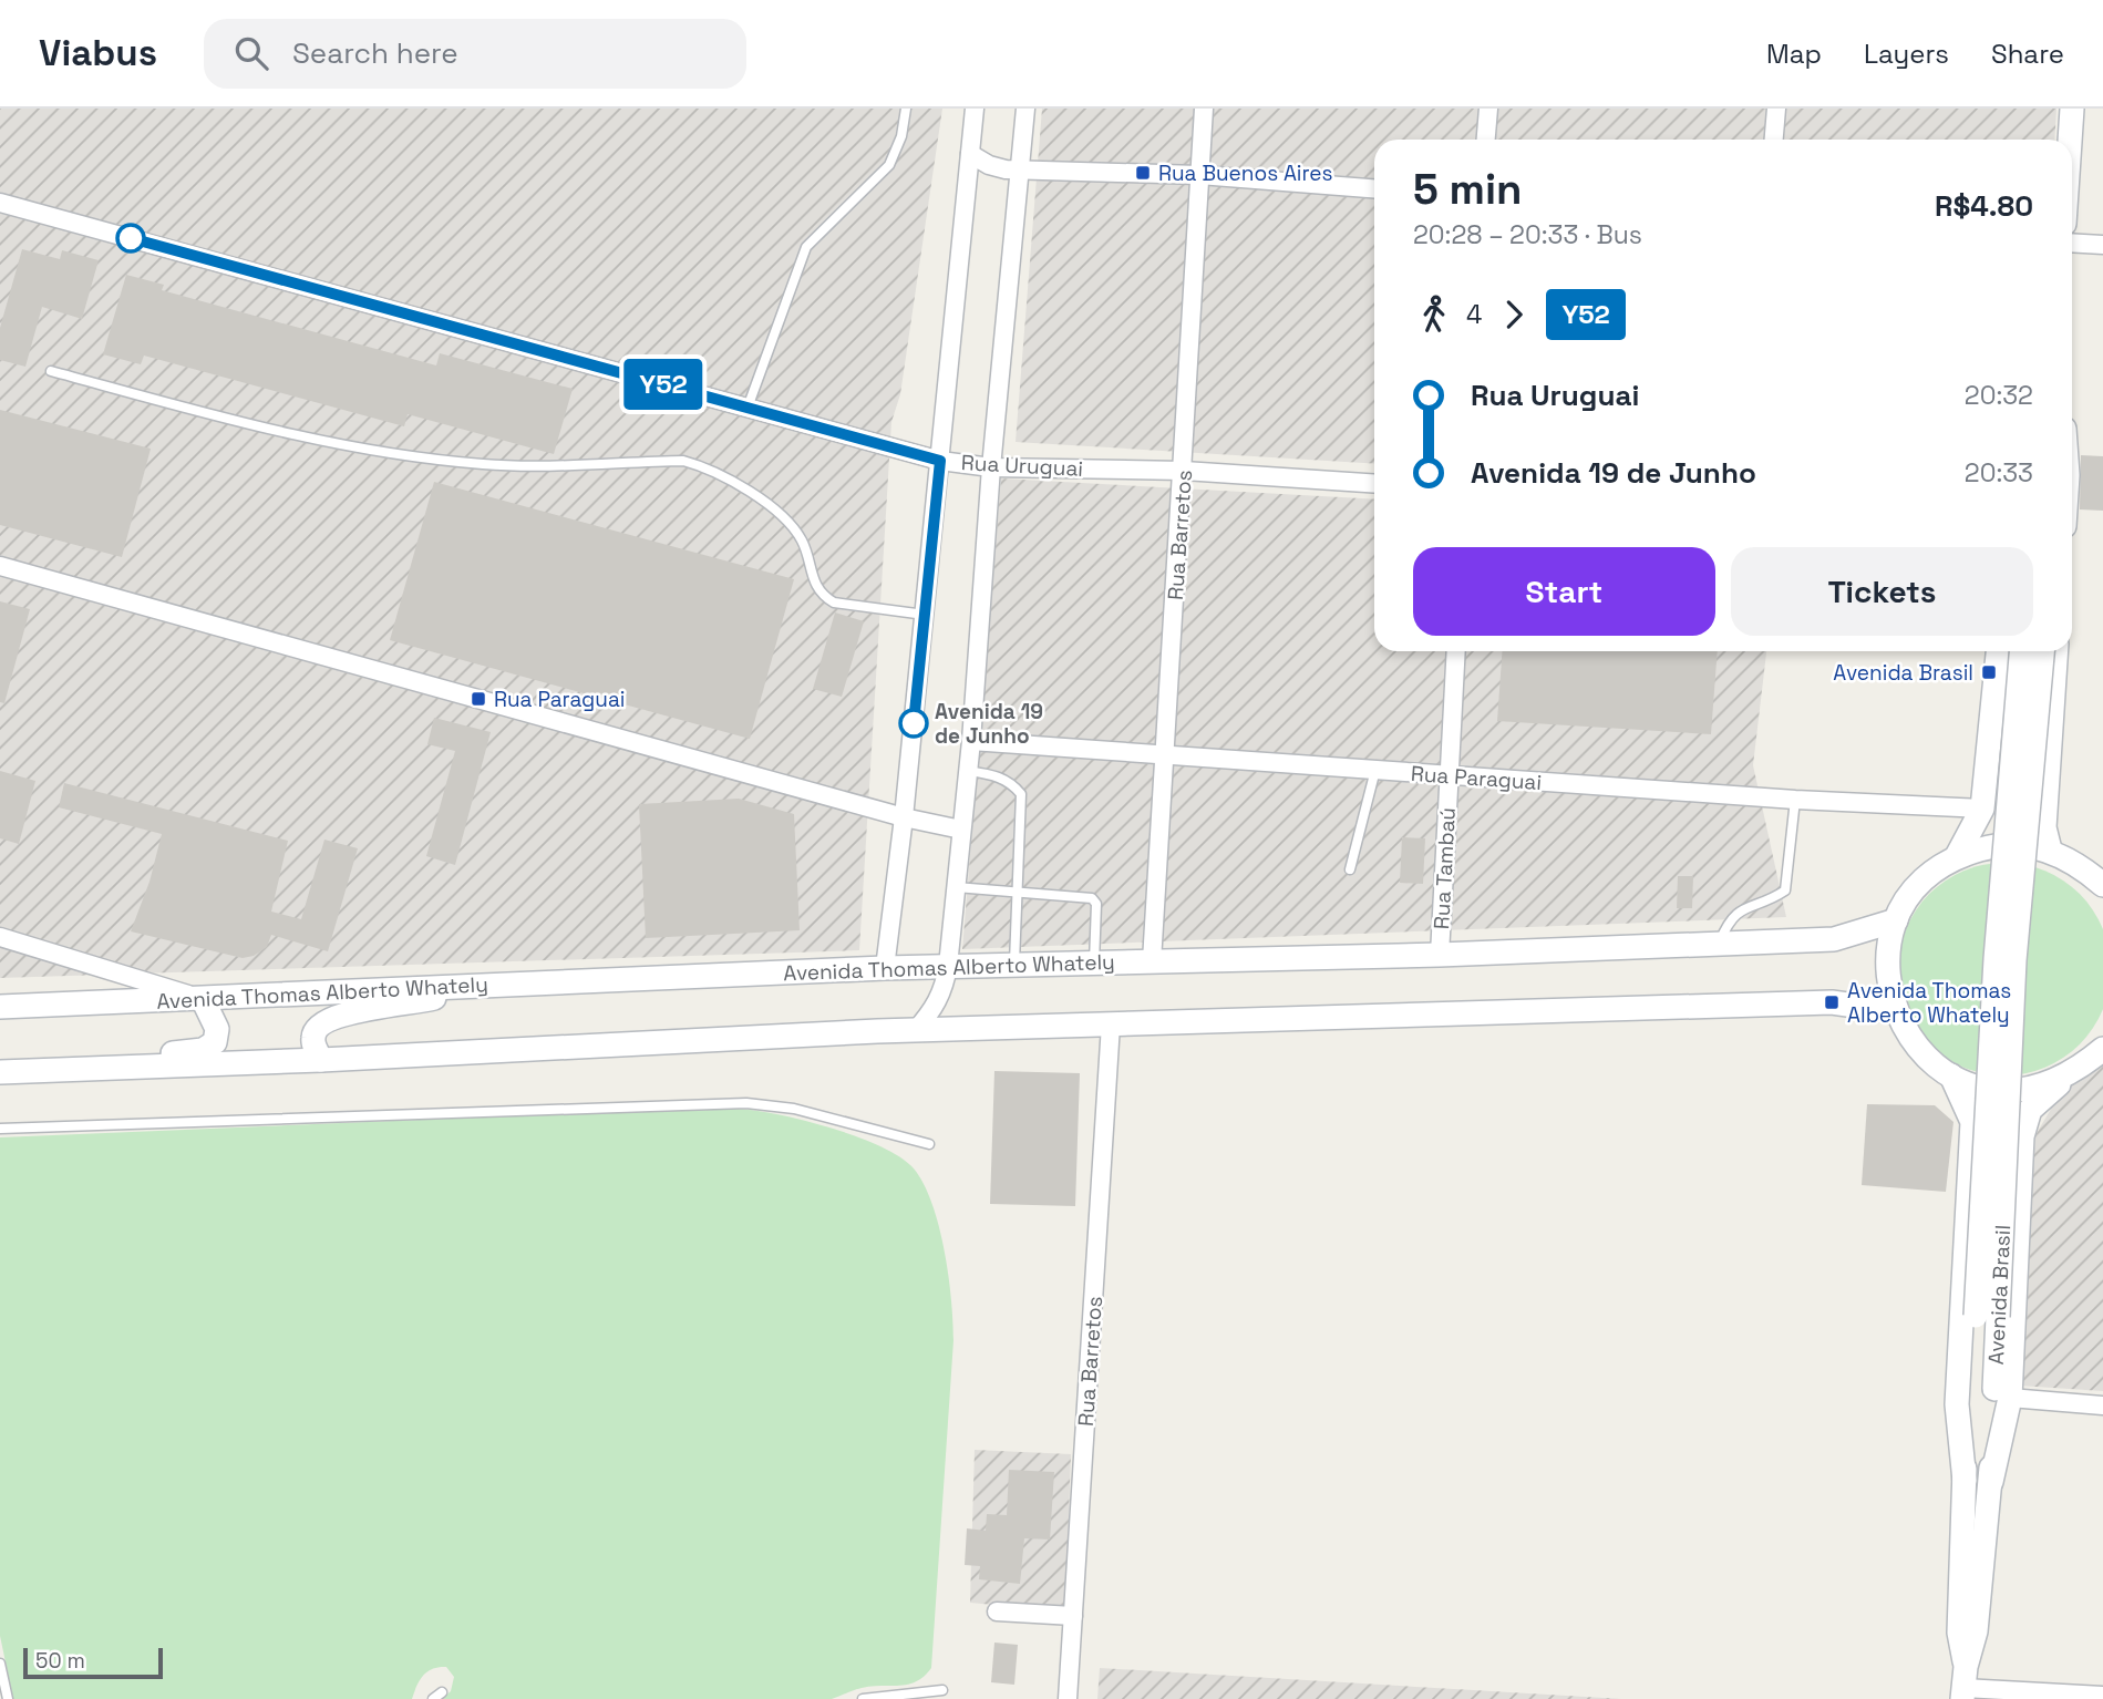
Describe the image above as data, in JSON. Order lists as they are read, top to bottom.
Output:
{
  "streets": {
    "main road": ["Avenida Thomas Alberto Whately", "Avenida Brasil"],
    "street": [
      "Rua Uruguai",
      "Rua Barretos",
      "Rua Paraguai",
      "Rua Tambaú"
    ]
  },
  "crossings": [
    ["Rua Uruguai", "Rua Barretos"],
    ["Rua Barretos", "Rua Paraguai"],
    ["Rua Barretos", "Avenida Thomas Alberto Whately"],
    ["Rua Paraguai", "Rua Tambaú"],
    ["Rua Tambaú", "Avenida Thomas Alberto Whately"]
  ],
  "places": {
    "transit": [
      "Rua Buenos Aires",
      "Avenida Brasil",
      "Rua Paraguai",
      "Avenida Thomas Alberto Whately"
    ],
    "other": ["Avenida 19 de Junho"]
  },
  "lines": ["bus line Y52"],
  "scale_bar": "50 m",
  "page": {
    "header": "Viabus",
    "search": "Search here",
    "nav": ["Map", "Layers", "Share"],
    "on_map": "Y52",
    "heading": ["5 min", "20:28 – 20:33 · Bus", "R$4.80"],
    "legs": ["4", "Y52"],
    "list": [
      {
        "name": "Rua Uruguai",
        "value": "20:32"
      },
      {
        "name": "Avenida 19 de Junho",
        "value": "20:33"
      }
    ],
    "buttons": ["Start", "Tickets"],
    "scale": "50 m"
  }
}
